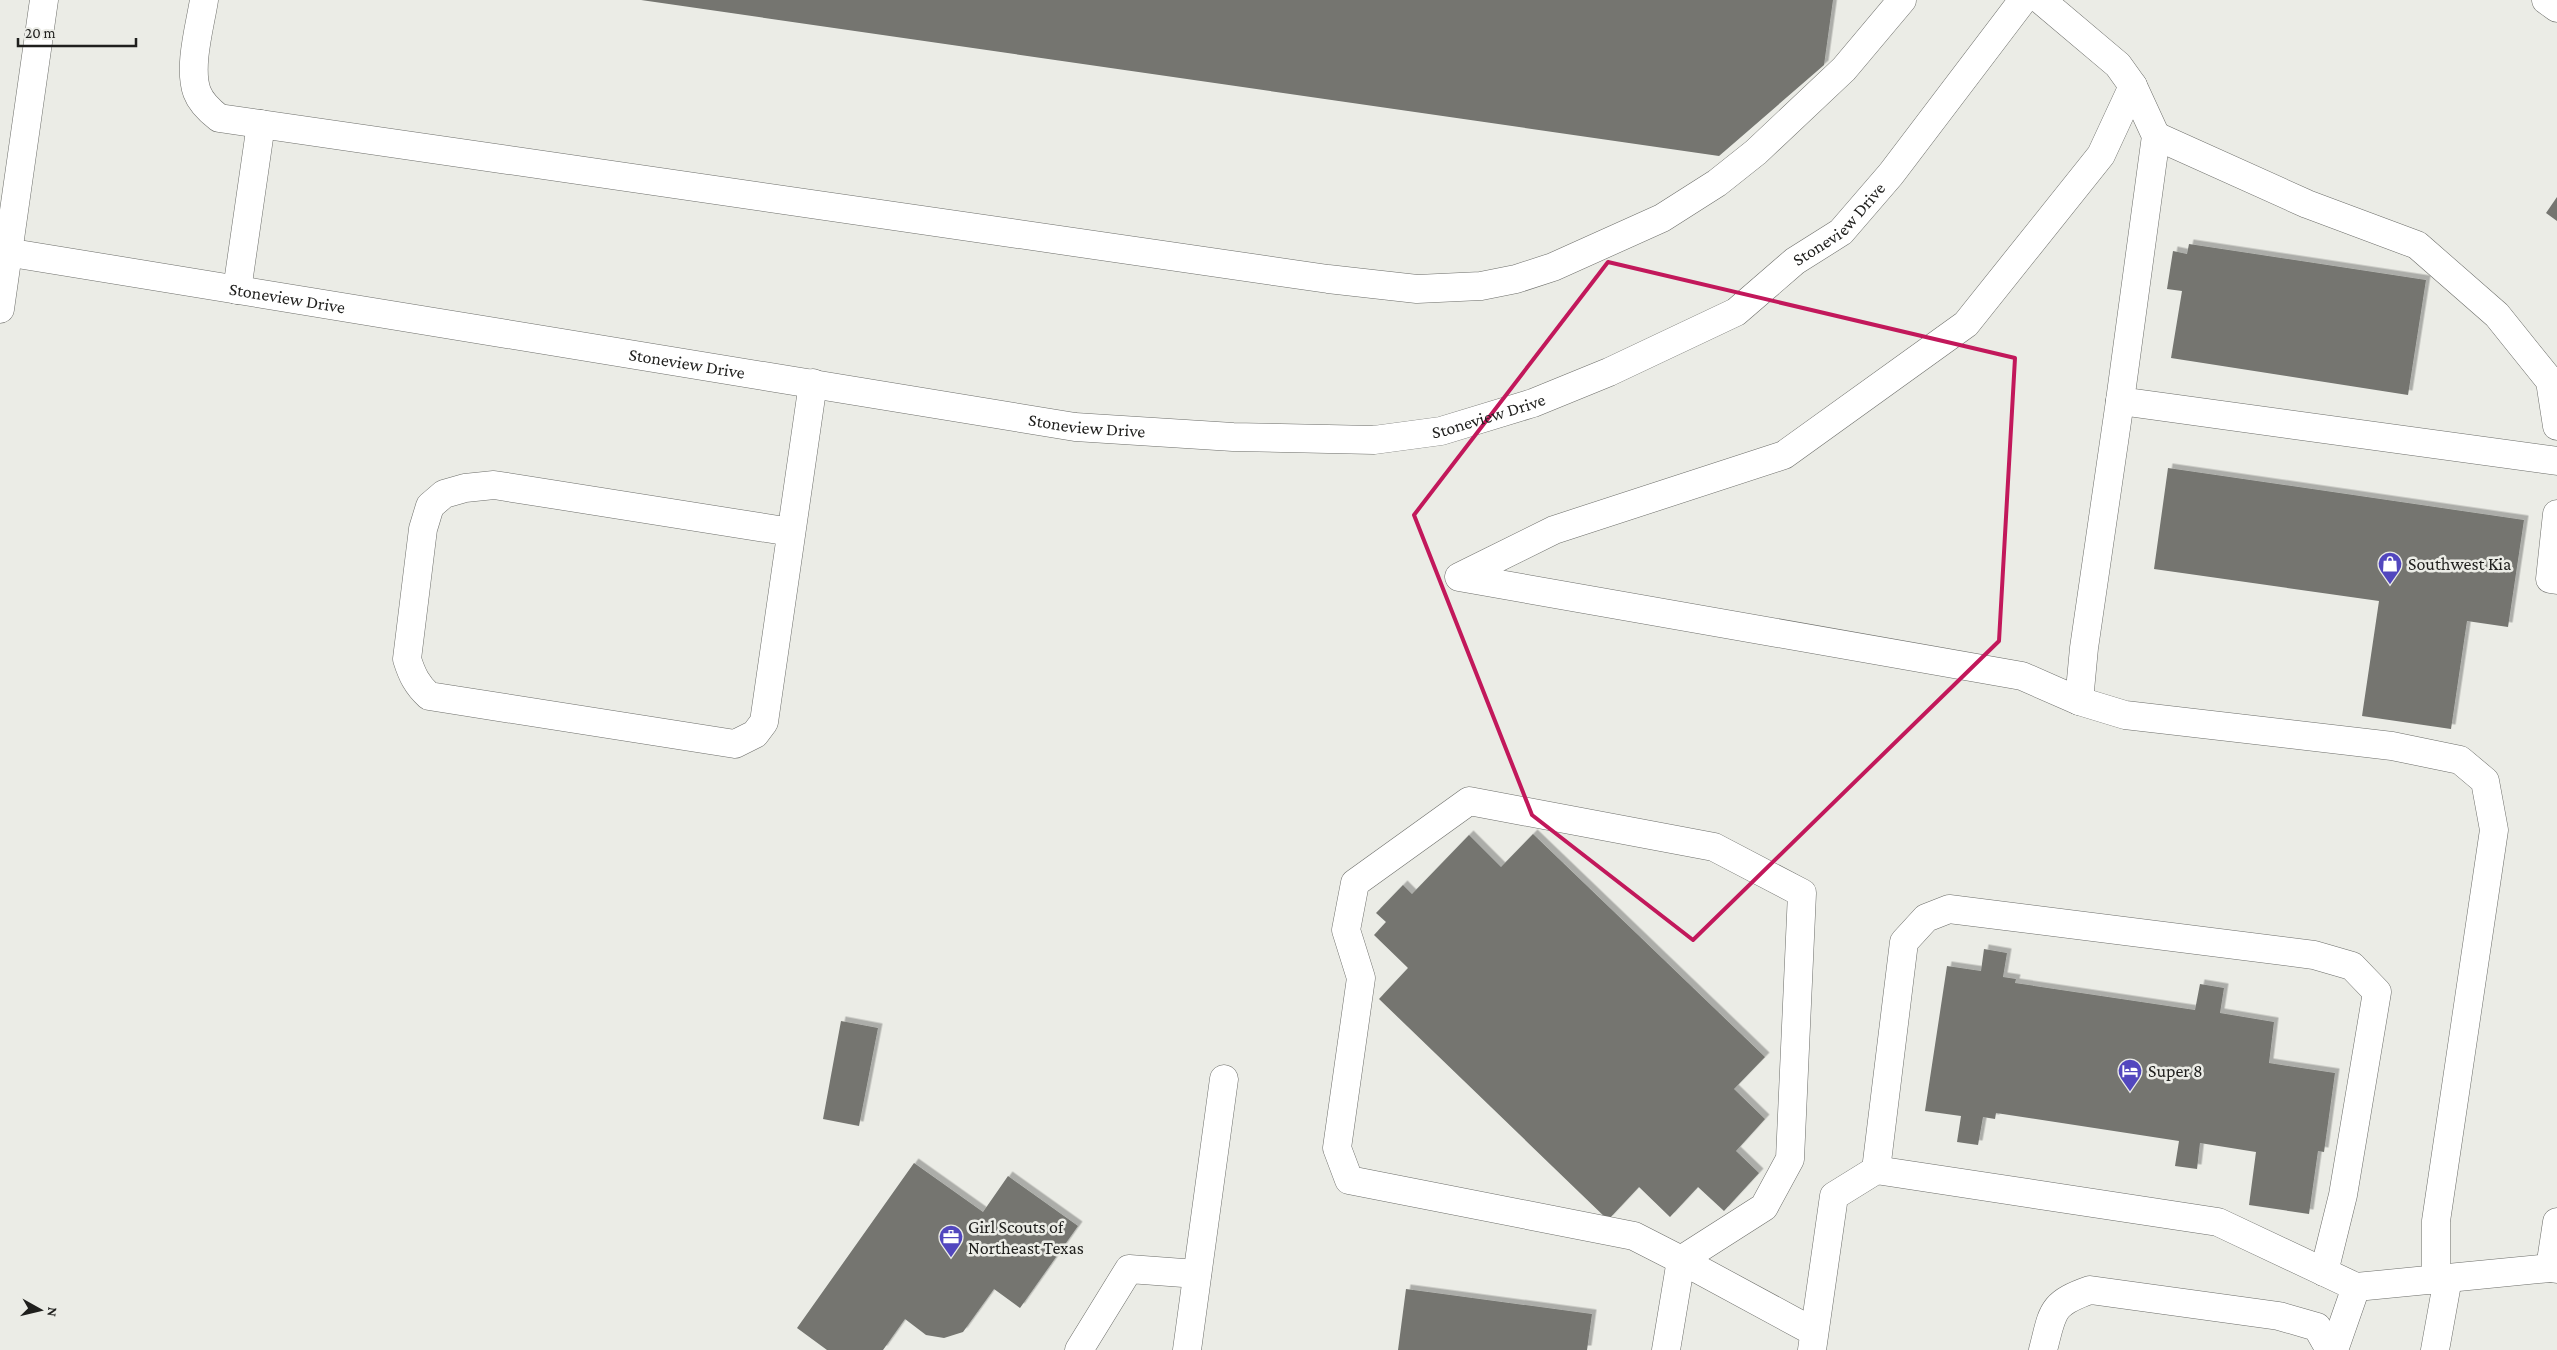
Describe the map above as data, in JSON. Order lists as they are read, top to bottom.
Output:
{
  "streets": {
    "street": ["Stoneview Drive"]
  },
  "places": {
    "shop": ["Southwest Kia"],
    "hotel": ["Super 8"],
    "office": ["Girl Scouts of Northeast Texas"]
  },
  "scale_bar": "20 m",
  "north": "right"
}
